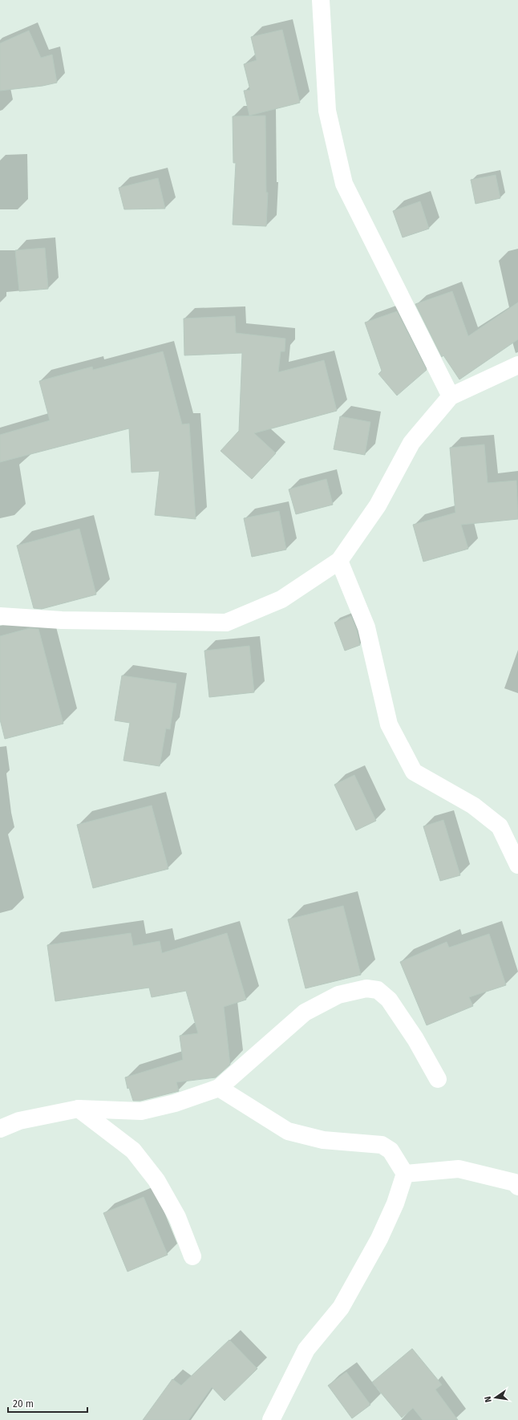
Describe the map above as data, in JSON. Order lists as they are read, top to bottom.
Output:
{
  "scale_bar": "20 m",
  "north": "left"
}
